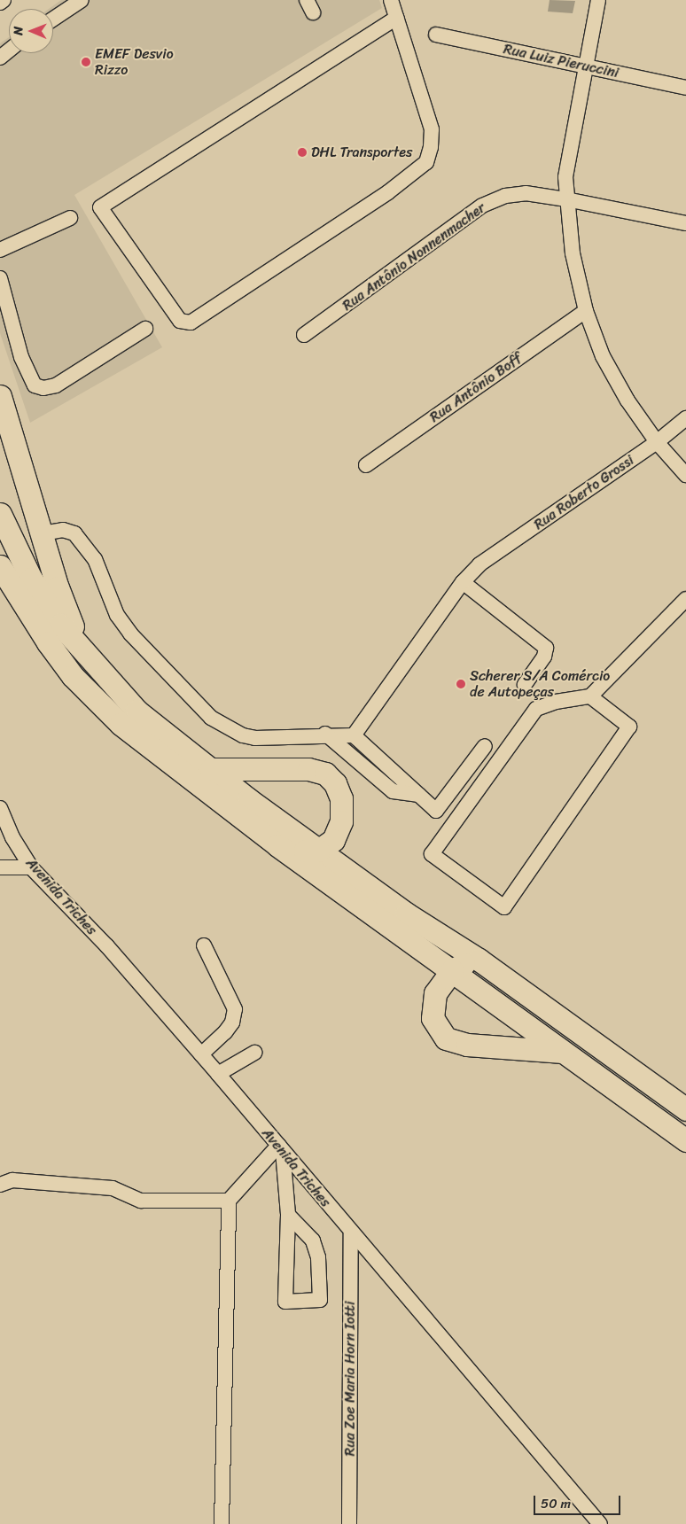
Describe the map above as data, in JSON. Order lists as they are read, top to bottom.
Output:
{
  "streets": {
    "street": [
      "Rua Luiz Pieruccini",
      "Rua Antônio Nonnenmacher",
      "Rua Antônio Boff",
      "Rua Roberto Grossi",
      "Avenida Triches",
      "Rua Zoe Maria Horn Iotti"
    ]
  },
  "crossings": [
    ["Avenida Triches", "Rua Zoe Maria Horn Iotti"]
  ],
  "places": ["EMEF Desvio Rizzo", "DHL Transportes", "Scherer S/A Comércio de Autopeças"],
  "scale_bar": "50 m",
  "north": "left"
}
